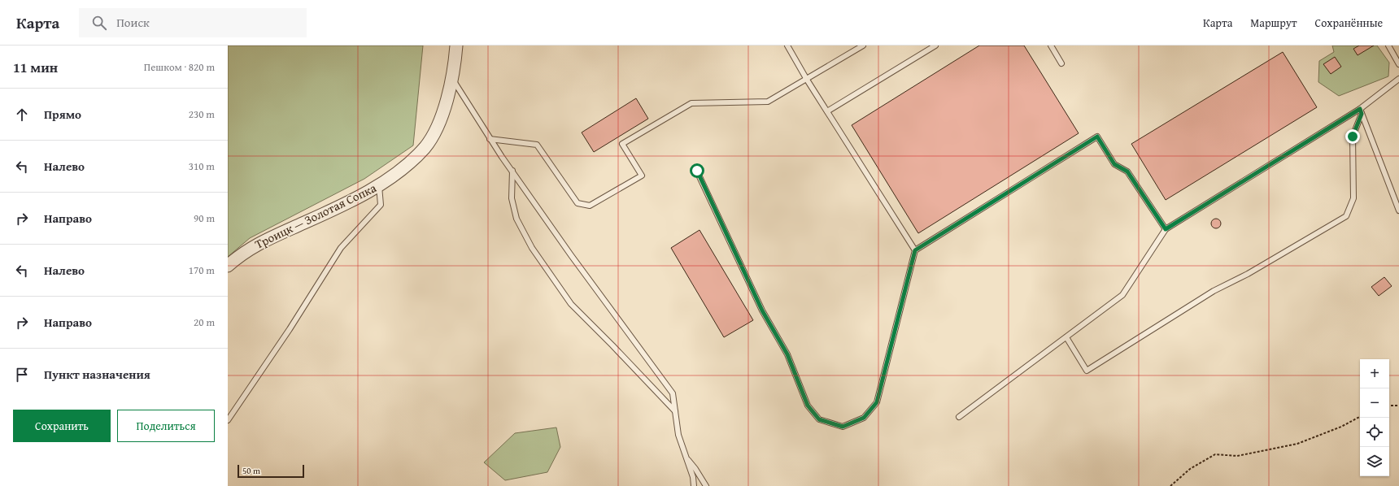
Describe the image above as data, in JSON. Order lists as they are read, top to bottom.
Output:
{
  "streets": {
    "street": ["Троицк — Золотая Сопка"]
  },
  "scale_bar": "50 m",
  "page": {
    "header": "Карта",
    "search": "Поиск",
    "nav": ["Карта", "Маршрут", "Сохранённые"],
    "heading": ["11 мин", "Пешком · 820 m"],
    "list": [
      ["Прямо", "230 m"],
      ["Налево", "310 m"],
      ["Направо", "90 m"],
      ["Налево", "170 m"],
      ["Направо", "20 m"],
      "Пункт назначения"
    ],
    "map_buttons": ["+", "−"],
    "buttons": ["Сохранить", "Поделиться"],
    "scale": "50 m"
  }
}
